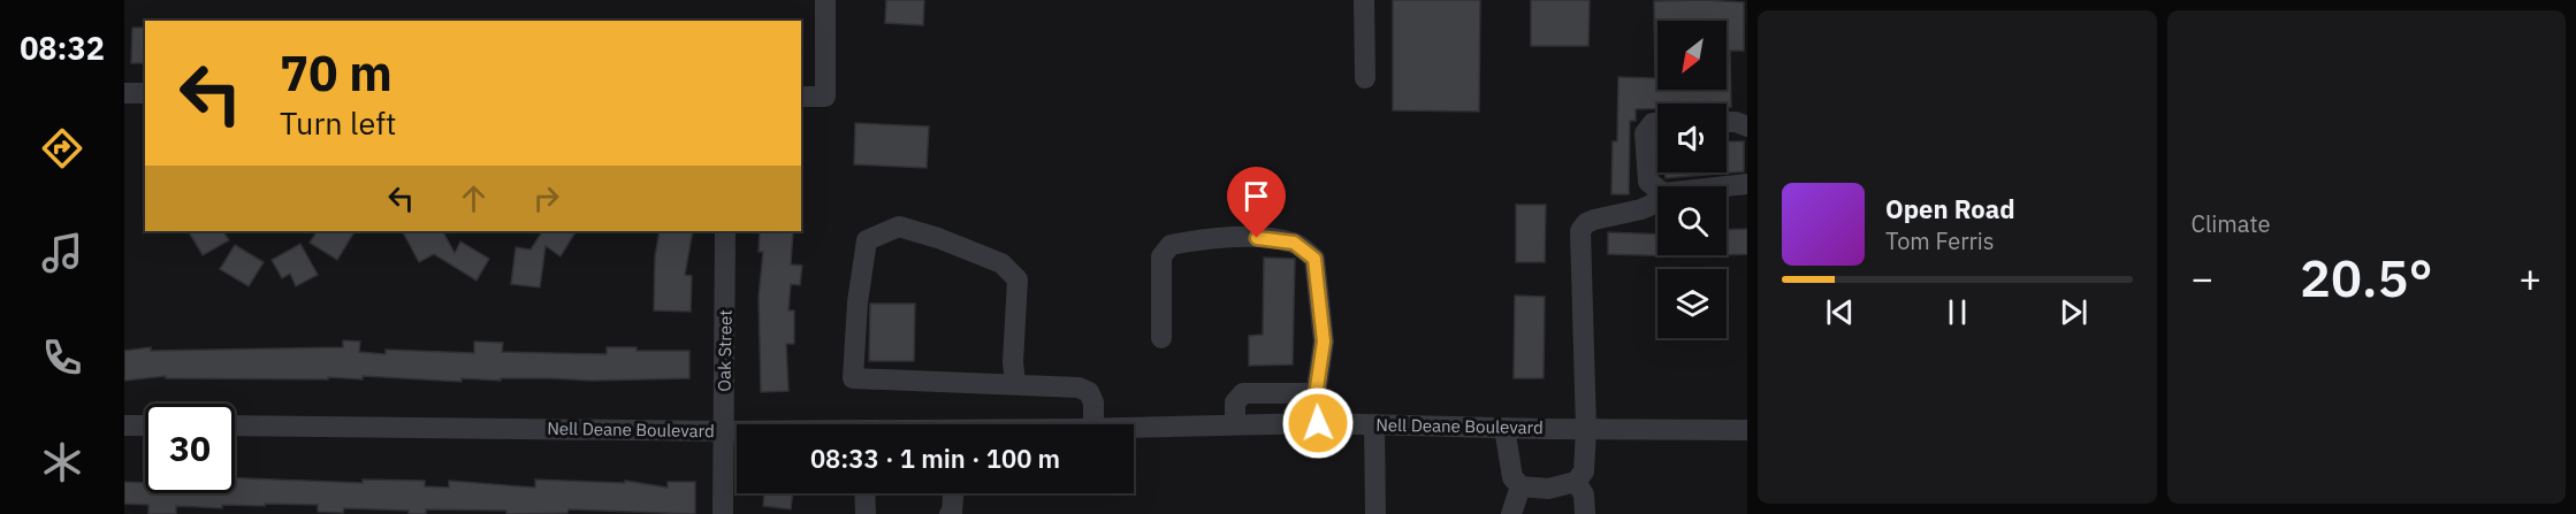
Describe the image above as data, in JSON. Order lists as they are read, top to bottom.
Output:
{
  "streets": {
    "street": ["Oak Street", "Nell Deane Boulevard"]
  },
  "crossings": [
    ["Oak Street", "Nell Deane Boulevard"]
  ],
  "north": "bottom left",
  "page": {
    "tabs": "08:32",
    "tile": "Climate",
    "turn": ["70 m", "Turn left"],
    "song": ["Open Road", "Tom Ferris"],
    "heat": ["−", "20.5°", "+"],
    "limit": "30",
    "trip": "08:33 · 1 min · 100 m"
  }
}
